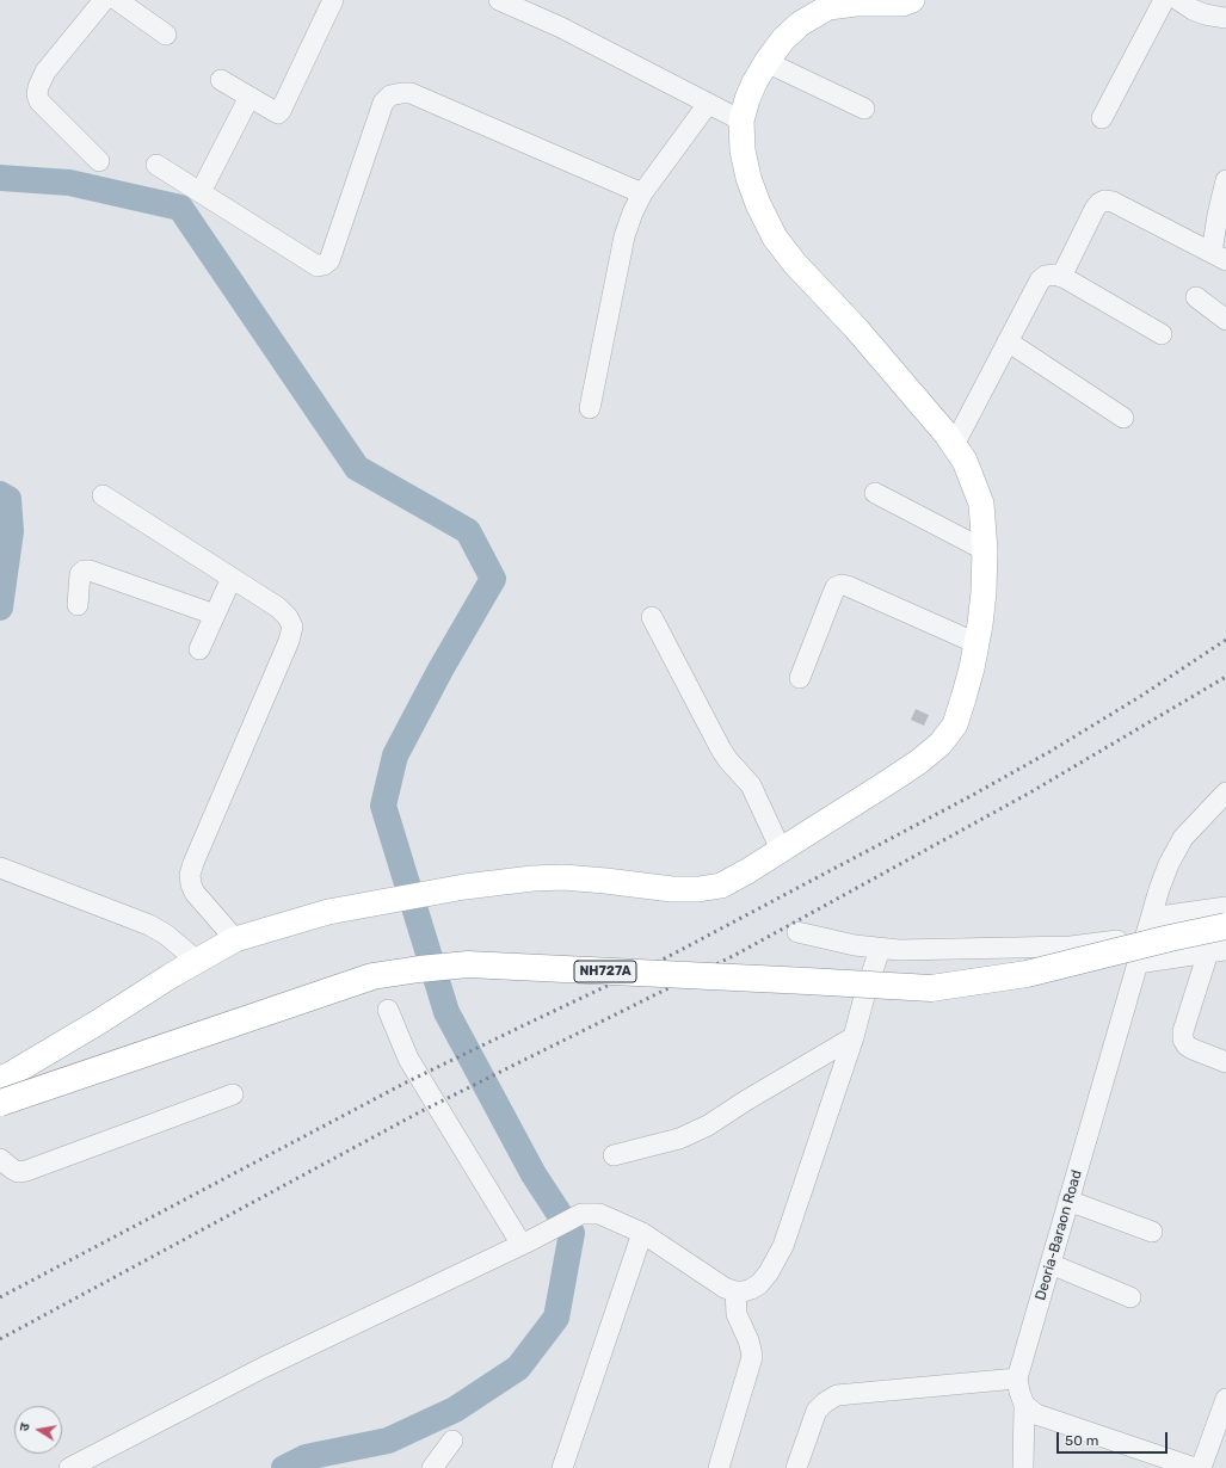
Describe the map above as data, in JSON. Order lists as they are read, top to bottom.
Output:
{
  "streets": {
    "highway": ["NH727A"],
    "street": ["Deoria-Baraon Road"]
  },
  "scale_bar": "50 m",
  "north": "left"
}
